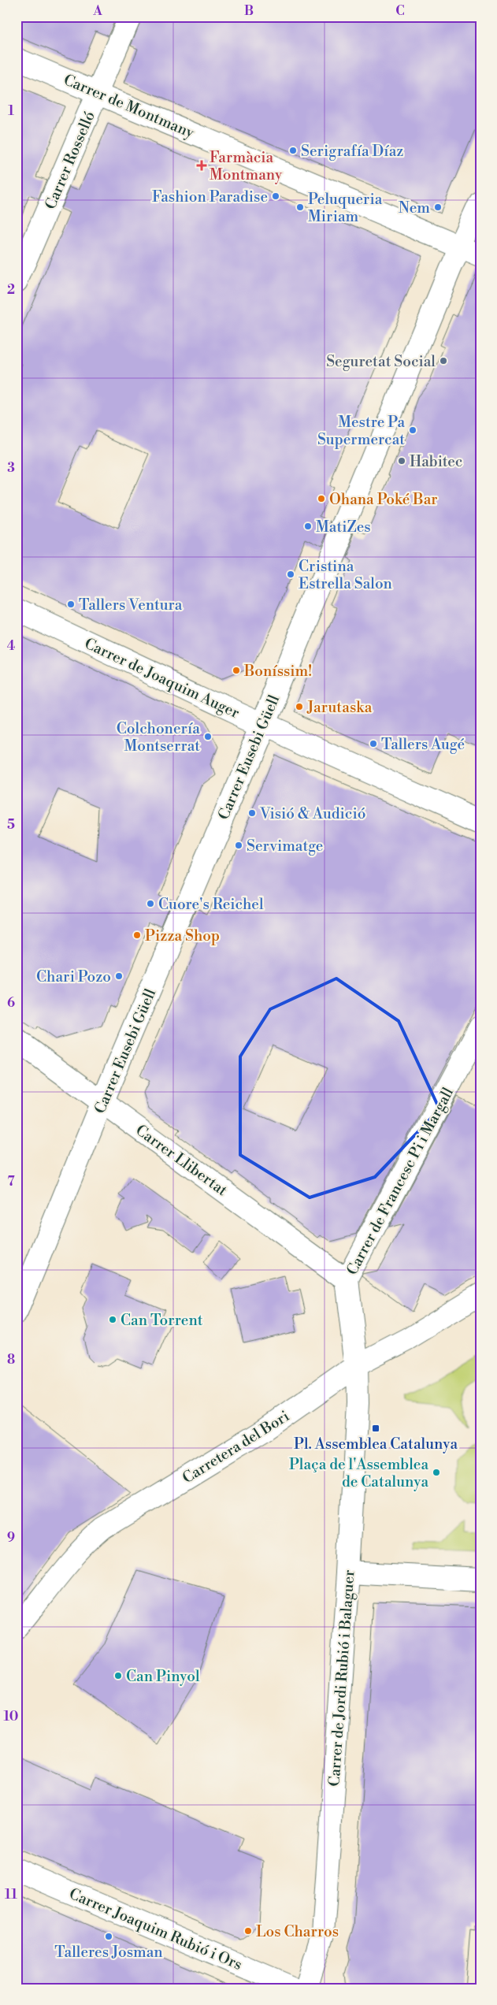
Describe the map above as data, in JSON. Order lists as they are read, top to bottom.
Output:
{
  "streets": {
    "street": [
      "Carrer de Montmany",
      "Carrer Rosselló",
      "Carrer de Joaquim Auger",
      "Carrer Eusebi Güell",
      "Carrer Llibertat",
      "Carrer de Francesc Pi i Margall",
      "Carretera del Bori",
      "Carrer de Jordi Rubió i Balaguer",
      "Carrer Joaquim Rubió i Ors"
    ]
  },
  "crossings": [
    ["Carrer de Montmany", "Carrer Rosselló"],
    ["Carrer de Montmany", "Carrer Eusebi Güell"],
    ["Carrer de Joaquim Auger", "Carrer Eusebi Güell"],
    ["Carrer Eusebi Güell", "Carrer Llibertat"],
    ["Carrer Llibertat", "Carrer de Francesc Pi i Margall"],
    ["Carrer de Francesc Pi i Margall", "Carretera del Bori"],
    ["Carrer de Francesc Pi i Margall", "Carrer de Jordi Rubió i Balaguer"],
    ["Carretera del Bori", "Carrer de Jordi Rubió i Balaguer"]
  ],
  "places": {
    "other": [
      "Serigrafía Díaz",
      "Fashion Paradise",
      "Peluqueria Miriam",
      "Nem",
      "Seguretat Social",
      "Mestre Pa Supermercat",
      "Habitec",
      "Ohana Poké Bar",
      "MatiZes",
      "Cristina Estrella Salon",
      "Tallers Ventura",
      "Boníssim!",
      "Jarutaska",
      "Colchonería Montserrat",
      "Tallers Augé",
      "Visió & Audició",
      "Servimatge",
      "Cuore's Reichel",
      "Pizza Shop",
      "Chari Pozo",
      "Can Torrent",
      "Plaça de l'Assemblea de Catalunya",
      "Can Pinyol",
      "Los Charros",
      "Talleres Josman"
    ],
    "health": ["Farmàcia Montmany"],
    "transit": ["Pl. Assemblea Catalunya"]
  },
  "grid": {
    "columns": ["A", "B", "C"],
    "rows": [
      "1",
      "2",
      "3",
      "4",
      "5",
      "6",
      "7",
      "8",
      "9",
      "10",
      "11"
    ]
  }
}
